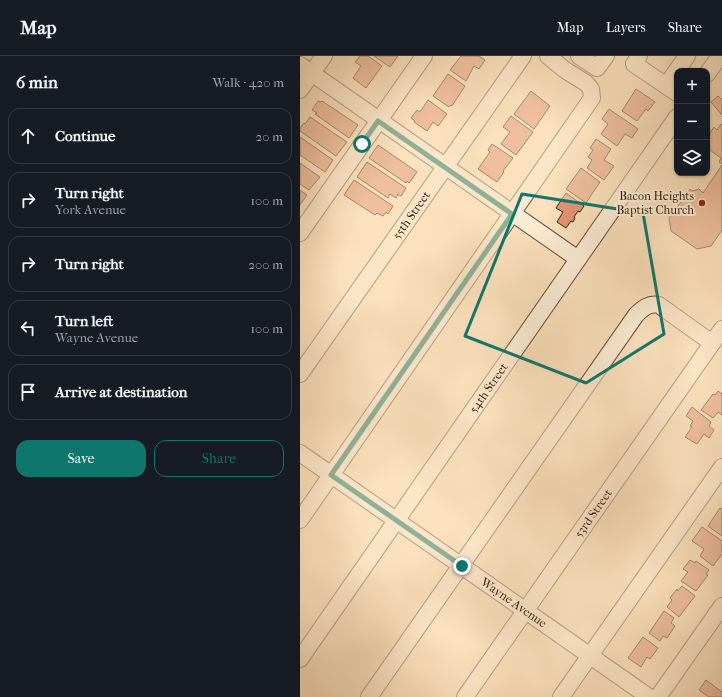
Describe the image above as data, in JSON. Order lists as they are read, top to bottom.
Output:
{
  "streets": {
    "street": [
      "55th Street",
      "54th Street",
      "53rd Street",
      "Wayne Avenue"
    ]
  },
  "crossings": [
    ["54th Street", "Wayne Avenue"],
    ["53rd Street", "Wayne Avenue"]
  ],
  "places": ["Bacon Heights Baptist Church"],
  "page": {
    "header": "Map",
    "nav": ["Map", "Layers", "Share"],
    "heading": ["6 min", "Walk · 420 m"],
    "map_buttons": ["+", "−"],
    "list": [
      ["Continue", "20 m"],
      ["Turn right", "York Avenue", "100 m"],
      ["Turn right", "200 m"],
      ["Turn left", "Wayne Avenue", "100 m"],
      "Arrive at destination"
    ],
    "buttons": ["Save", "Share"]
  }
}
